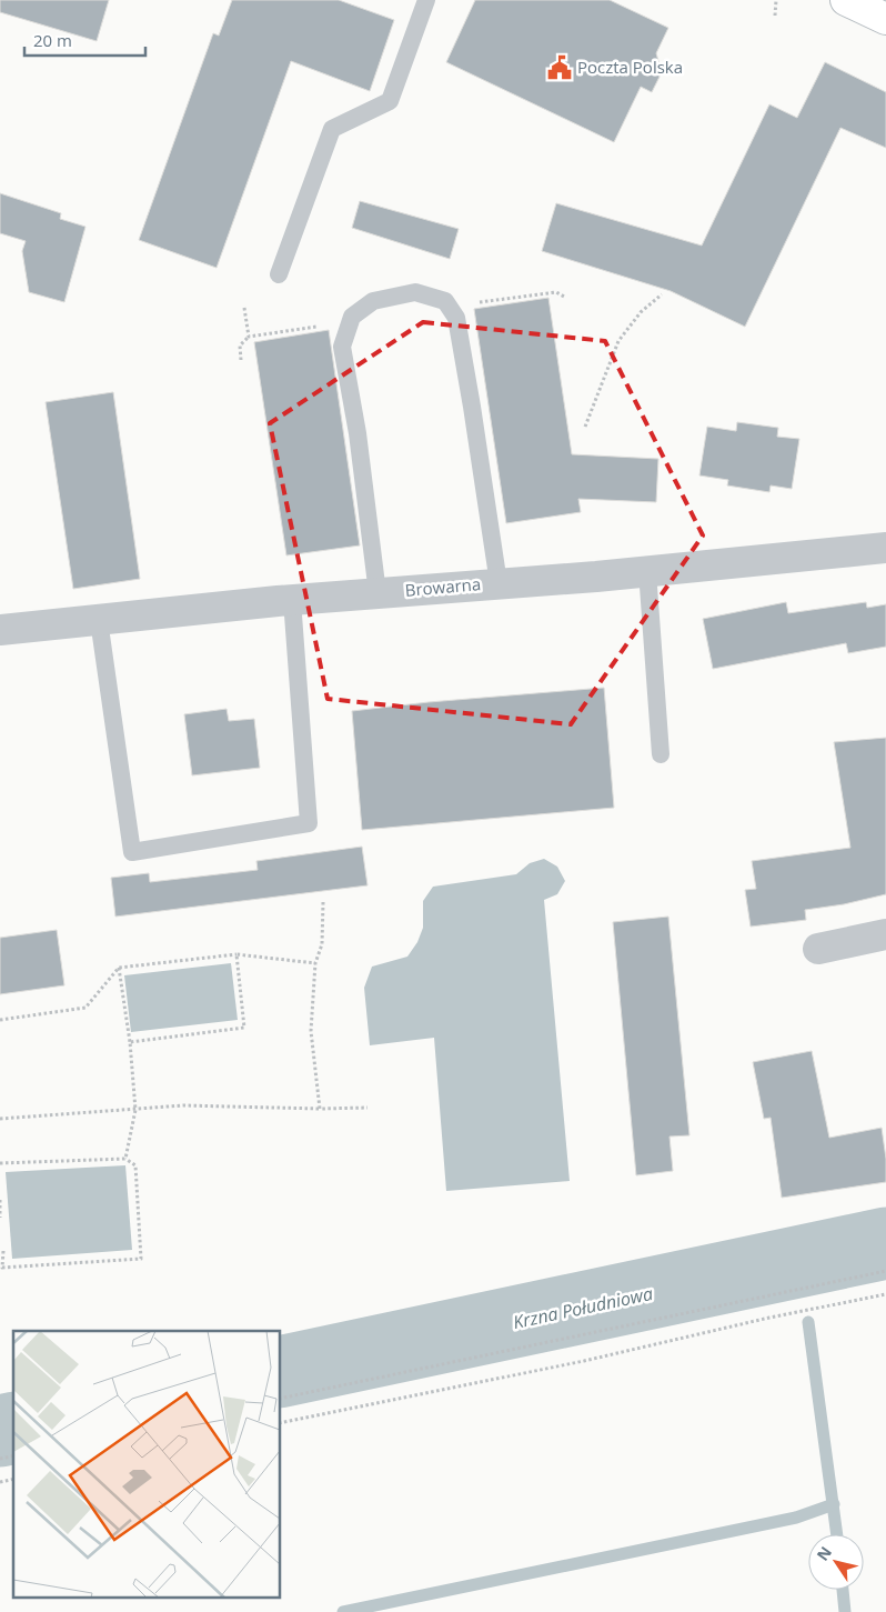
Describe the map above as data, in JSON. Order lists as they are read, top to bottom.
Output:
{
  "streets": {
    "street": ["Browarna"]
  },
  "water": ["Krzna Południowa"],
  "places": {
    "public building": ["Poczta Polska"]
  },
  "scale_bar": "20 m",
  "north": "top left"
}
